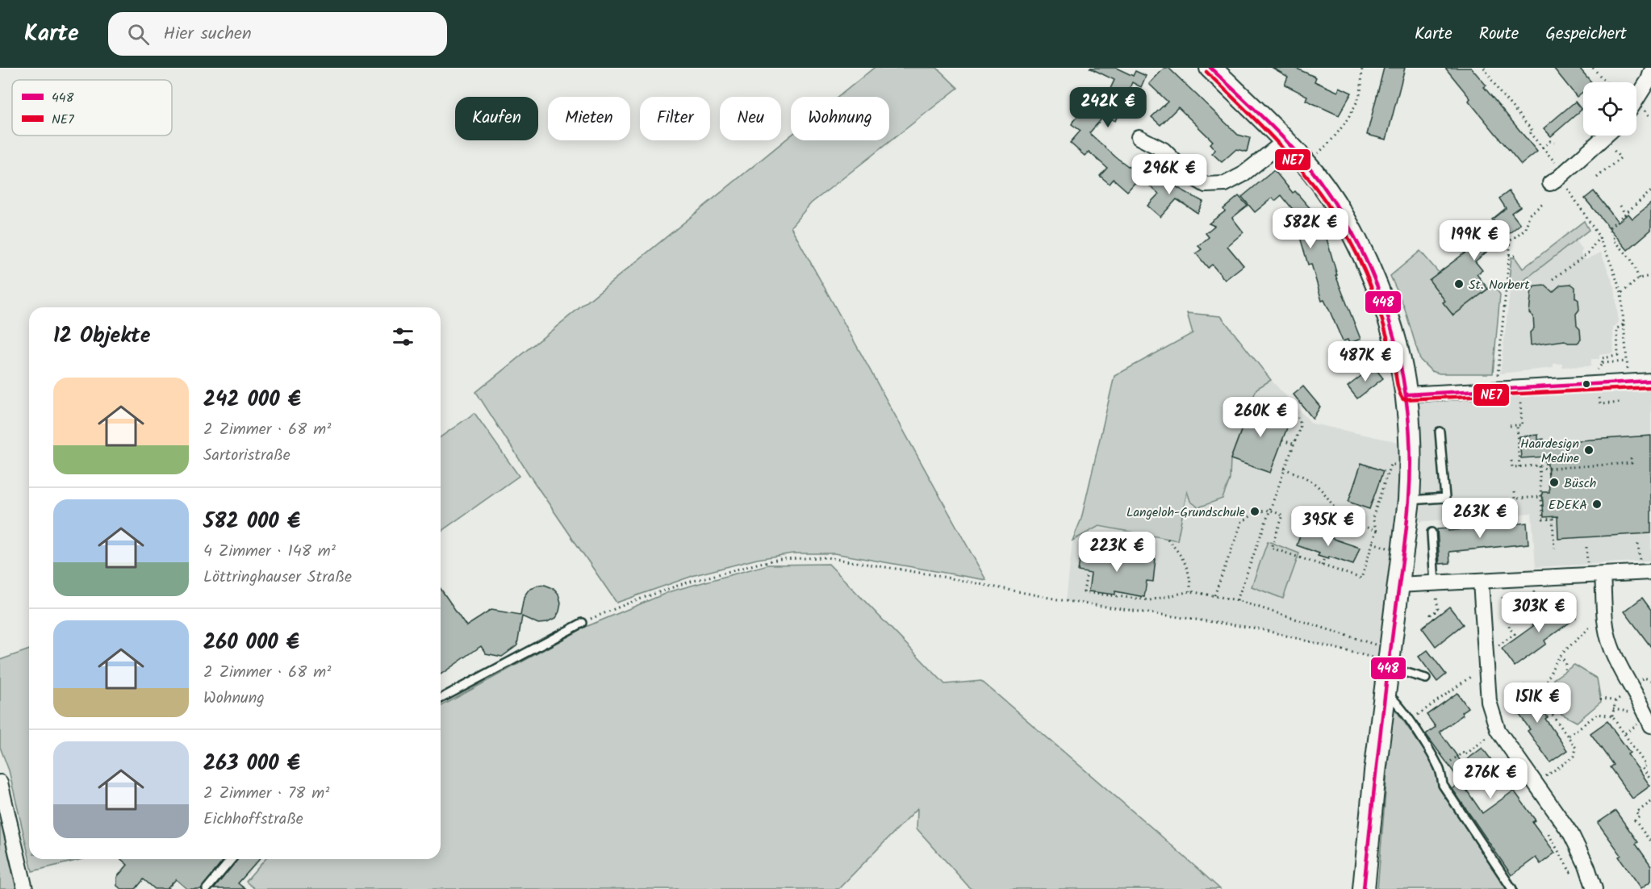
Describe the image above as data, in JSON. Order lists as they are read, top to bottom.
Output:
{
  "places": [
    "St. Norbert",
    "Haardesign Medine",
    "Büsch",
    "EDEKA",
    "Langeloh-Grundschule"
  ],
  "lines": ["transit line 448", "transit line NE7"],
  "legend": ["448", "NE7"],
  "page": {
    "header": "Karte",
    "search": "Hier suchen",
    "nav": ["Karte", "Route", "Gespeichert"],
    "price": [
      "242K €",
      "296K €",
      "582K €",
      "199K €",
      "487K €",
      "260K €",
      "263K €",
      "395K €",
      "223K €",
      "303K €",
      "151K €",
      "276K €"
    ],
    "chip": [
      "Kaufen",
      "Mieten",
      "Filter",
      "Neu",
      "Wohnung"
    ],
    "heading": "12 Objekte",
    "list": [
      {
        "name": "242 000 €",
        "note": "2 Zimmer · 68 m² · Sartoristraße"
      },
      {
        "name": "582 000 €",
        "note": "4 Zimmer · 148 m² · Löttringhauser Straße"
      },
      {
        "name": "260 000 €",
        "note": "2 Zimmer · 68 m² · Wohnung"
      },
      {
        "name": "263 000 €",
        "note": "2 Zimmer · 78 m² · Eichhoffstraße"
      }
    ]
  }
}
